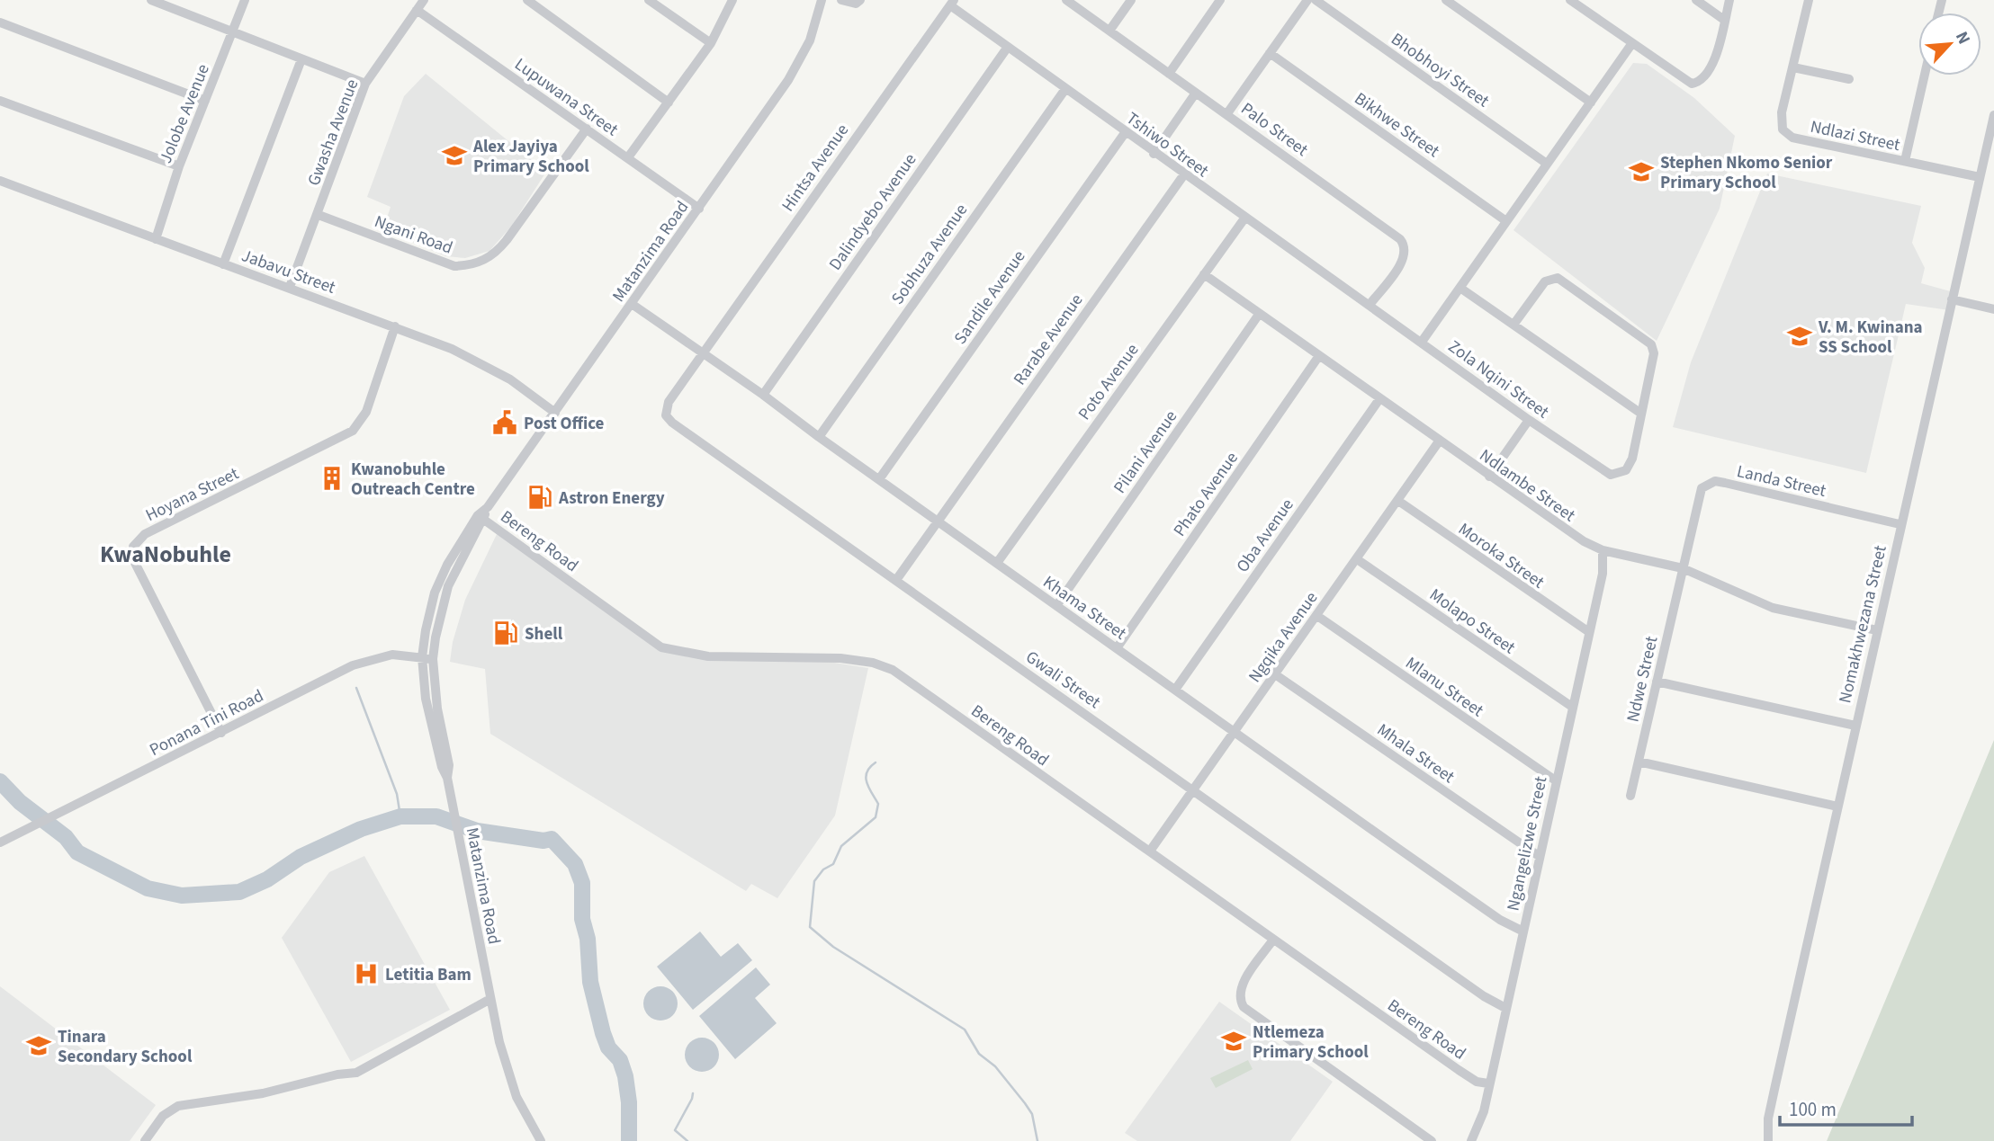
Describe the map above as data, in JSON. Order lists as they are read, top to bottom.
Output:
{
  "streets": {
    "street": [
      "Bhobhoyi Street",
      "Lupuwana Street",
      "Jolobe Avenue",
      "Bikhwe Street",
      "Palo Street",
      "Gwasha Avenue",
      "Ndlazi Street",
      "Tshiwo Street",
      "Hintsa Avenue",
      "Dalindyebo Avenue",
      "Ngani Road",
      "Matanzima Road",
      "Sobhuza Avenue",
      "Jabavu Street",
      "Sandile Avenue",
      "Rarabe Avenue",
      "Zola Nqini Street",
      "Poto Avenue",
      "Pilani Avenue",
      "Landa Street",
      "Ndlambe Street",
      "Hoyana Street",
      "Phato Avenue",
      "Oba Avenue",
      "Bereng Road",
      "Moroka Street",
      "Khama Street",
      "Molapo Street",
      "Nomakhwezana Street",
      "Ngqika Avenue",
      "Gwali Street",
      "Ndwe Street",
      "Mlanu Street",
      "Ponana Tini Road",
      "Mhala Street",
      "Ngangelizwe Street"
    ]
  },
  "crossings": [
    ["Lupuwana Street", "Gwasha Avenue"],
    ["Lupuwana Street", "Ngani Road"],
    ["Lupuwana Street", "Matanzima Road"],
    ["Jolobe Avenue", "Jabavu Street"],
    ["Palo Street", "Tshiwo Street"],
    ["Palo Street", "Zola Nqini Street"],
    ["Gwasha Avenue", "Ngani Road"],
    ["Gwasha Avenue", "Jabavu Street"],
    ["Ndlazi Street", "Nomakhwezana Street"],
    ["Tshiwo Street", "Hintsa Avenue"],
    ["Tshiwo Street", "Dalindyebo Avenue"],
    ["Tshiwo Street", "Sobhuza Avenue"],
    ["Tshiwo Street", "Sandile Avenue"],
    ["Tshiwo Street", "Rarabe Avenue"],
    ["Tshiwo Street", "Zola Nqini Street"],
    ["Tshiwo Street", "Poto Avenue"],
    ["Hintsa Avenue", "Khama Street"],
    ["Hintsa Avenue", "Gwali Street"],
    ["Dalindyebo Avenue", "Khama Street"],
    ["Matanzima Road", "Jabavu Street"],
    ["Matanzima Road", "Bereng Road"],
    ["Matanzima Road", "Khama Street"],
    ["Matanzima Road", "Ponana Tini Road"],
    ["Sobhuza Avenue", "Khama Street"],
    ["Jabavu Street", "Hoyana Street"],
    ["Sandile Avenue", "Khama Street"],
    ["Rarabe Avenue", "Khama Street"],
    ["Rarabe Avenue", "Gwali Street"],
    ["Poto Avenue", "Ndlambe Street"],
    ["Poto Avenue", "Khama Street"],
    ["Pilani Avenue", "Ndlambe Street"],
    ["Pilani Avenue", "Khama Street"],
    ["Landa Street", "Ndlambe Street"],
    ["Landa Street", "Nomakhwezana Street"],
    ["Landa Street", "Ndwe Street"],
    ["Ndlambe Street", "Phato Avenue"],
    ["Ndlambe Street", "Oba Avenue"],
    ["Ndlambe Street", "Nomakhwezana Street"],
    ["Ndlambe Street", "Ngqika Avenue"],
    ["Ndlambe Street", "Ndwe Street"],
    ["Ndlambe Street", "Ngangelizwe Street"],
    ["Hoyana Street", "Ponana Tini Road"],
    ["Phato Avenue", "Khama Street"],
    ["Oba Avenue", "Khama Street"],
    ["Bereng Road", "Ngqika Avenue"],
    ["Bereng Road", "Ngangelizwe Street"],
    ["Moroka Street", "Ngqika Avenue"],
    ["Moroka Street", "Ngangelizwe Street"],
    ["Khama Street", "Ngqika Avenue"],
    ["Khama Street", "Gwali Street"],
    ["Khama Street", "Ngangelizwe Street"],
    ["Molapo Street", "Ngqika Avenue"],
    ["Molapo Street", "Ngangelizwe Street"],
    ["Ngqika Avenue", "Gwali Street"],
    ["Ngqika Avenue", "Mlanu Street"],
    ["Ngqika Avenue", "Mhala Street"],
    ["Gwali Street", "Ngangelizwe Street"],
    ["Mlanu Street", "Ngangelizwe Street"],
    ["Mhala Street", "Ngangelizwe Street"]
  ],
  "districts": ["KwaNobuhle"],
  "places": {
    "school or university": [
      "Alex Jayiya Primary School",
      "Stephen Nkomo Senior Primary School",
      "V. M. Kwinana SS School",
      "Ntlemeza Primary School",
      "Tinara Secondary School"
    ],
    "public building": ["Post Office"],
    "building": ["Kwanobuhle Outreach Centre"],
    "fuel station": ["Astron Energy", "Shell"],
    "hospital": ["Letitia Bam"]
  },
  "scale_bar": "100 m",
  "north": "top right"
}
